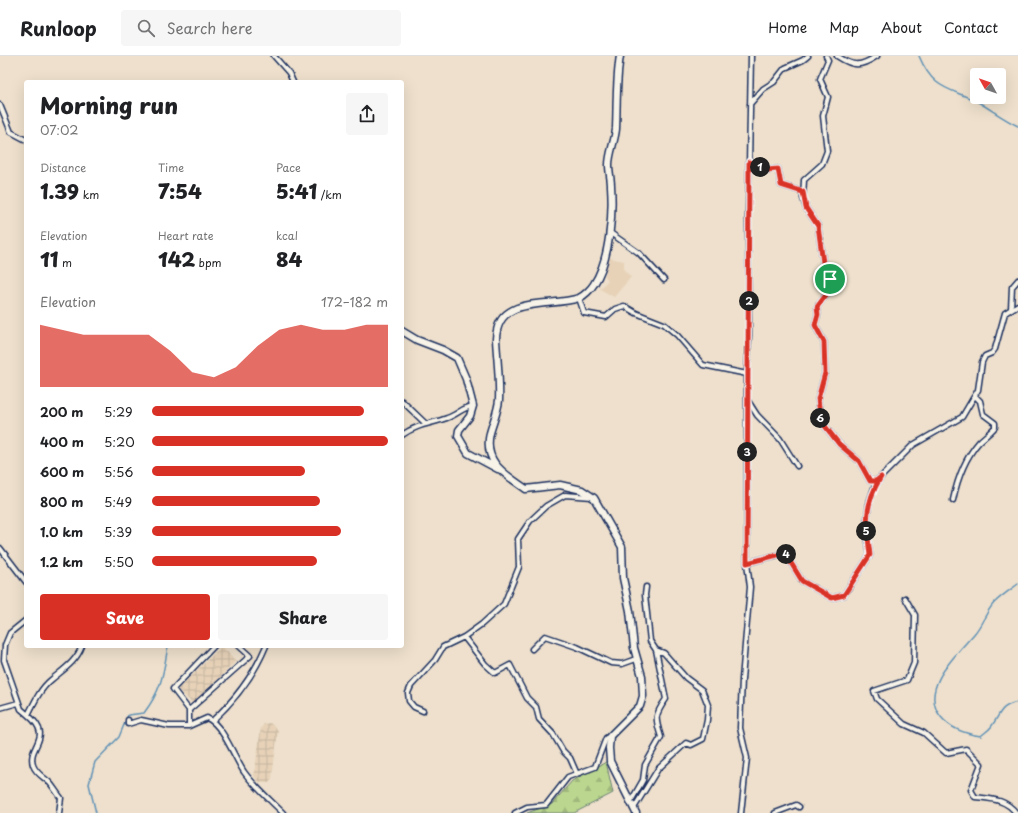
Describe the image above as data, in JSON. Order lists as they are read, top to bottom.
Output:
{
  "north": "top left",
  "page": {
    "header": "Runloop",
    "search": "Search here",
    "nav": [
      "Home",
      "Map",
      "About",
      "Contact"
    ],
    "heading": ["Morning run", "07:02"],
    "stats": [
      ["Distance", "1.39 km"],
      ["Time", "7:54"],
      ["Pace", "5:41 /km"],
      ["Elevation", "11 m"],
      ["Heart rate", "142 bpm"],
      ["kcal", "84"]
    ],
    "pins": [
      "1",
      "2",
      "6",
      "3",
      "5",
      "4"
    ],
    "chart": ["Elevation", "172–182 m"],
    "list": [
      {
        "name": "200 m",
        "note": "5:29"
      },
      {
        "name": "400 m",
        "note": "5:20"
      },
      {
        "name": "600 m",
        "note": "5:56"
      },
      {
        "name": "800 m",
        "note": "5:49"
      },
      {
        "name": "1.0 km",
        "note": "5:39"
      },
      {
        "name": "1.2 km",
        "note": "5:50"
      }
    ],
    "buttons": ["Save", "Share"]
  }
}
